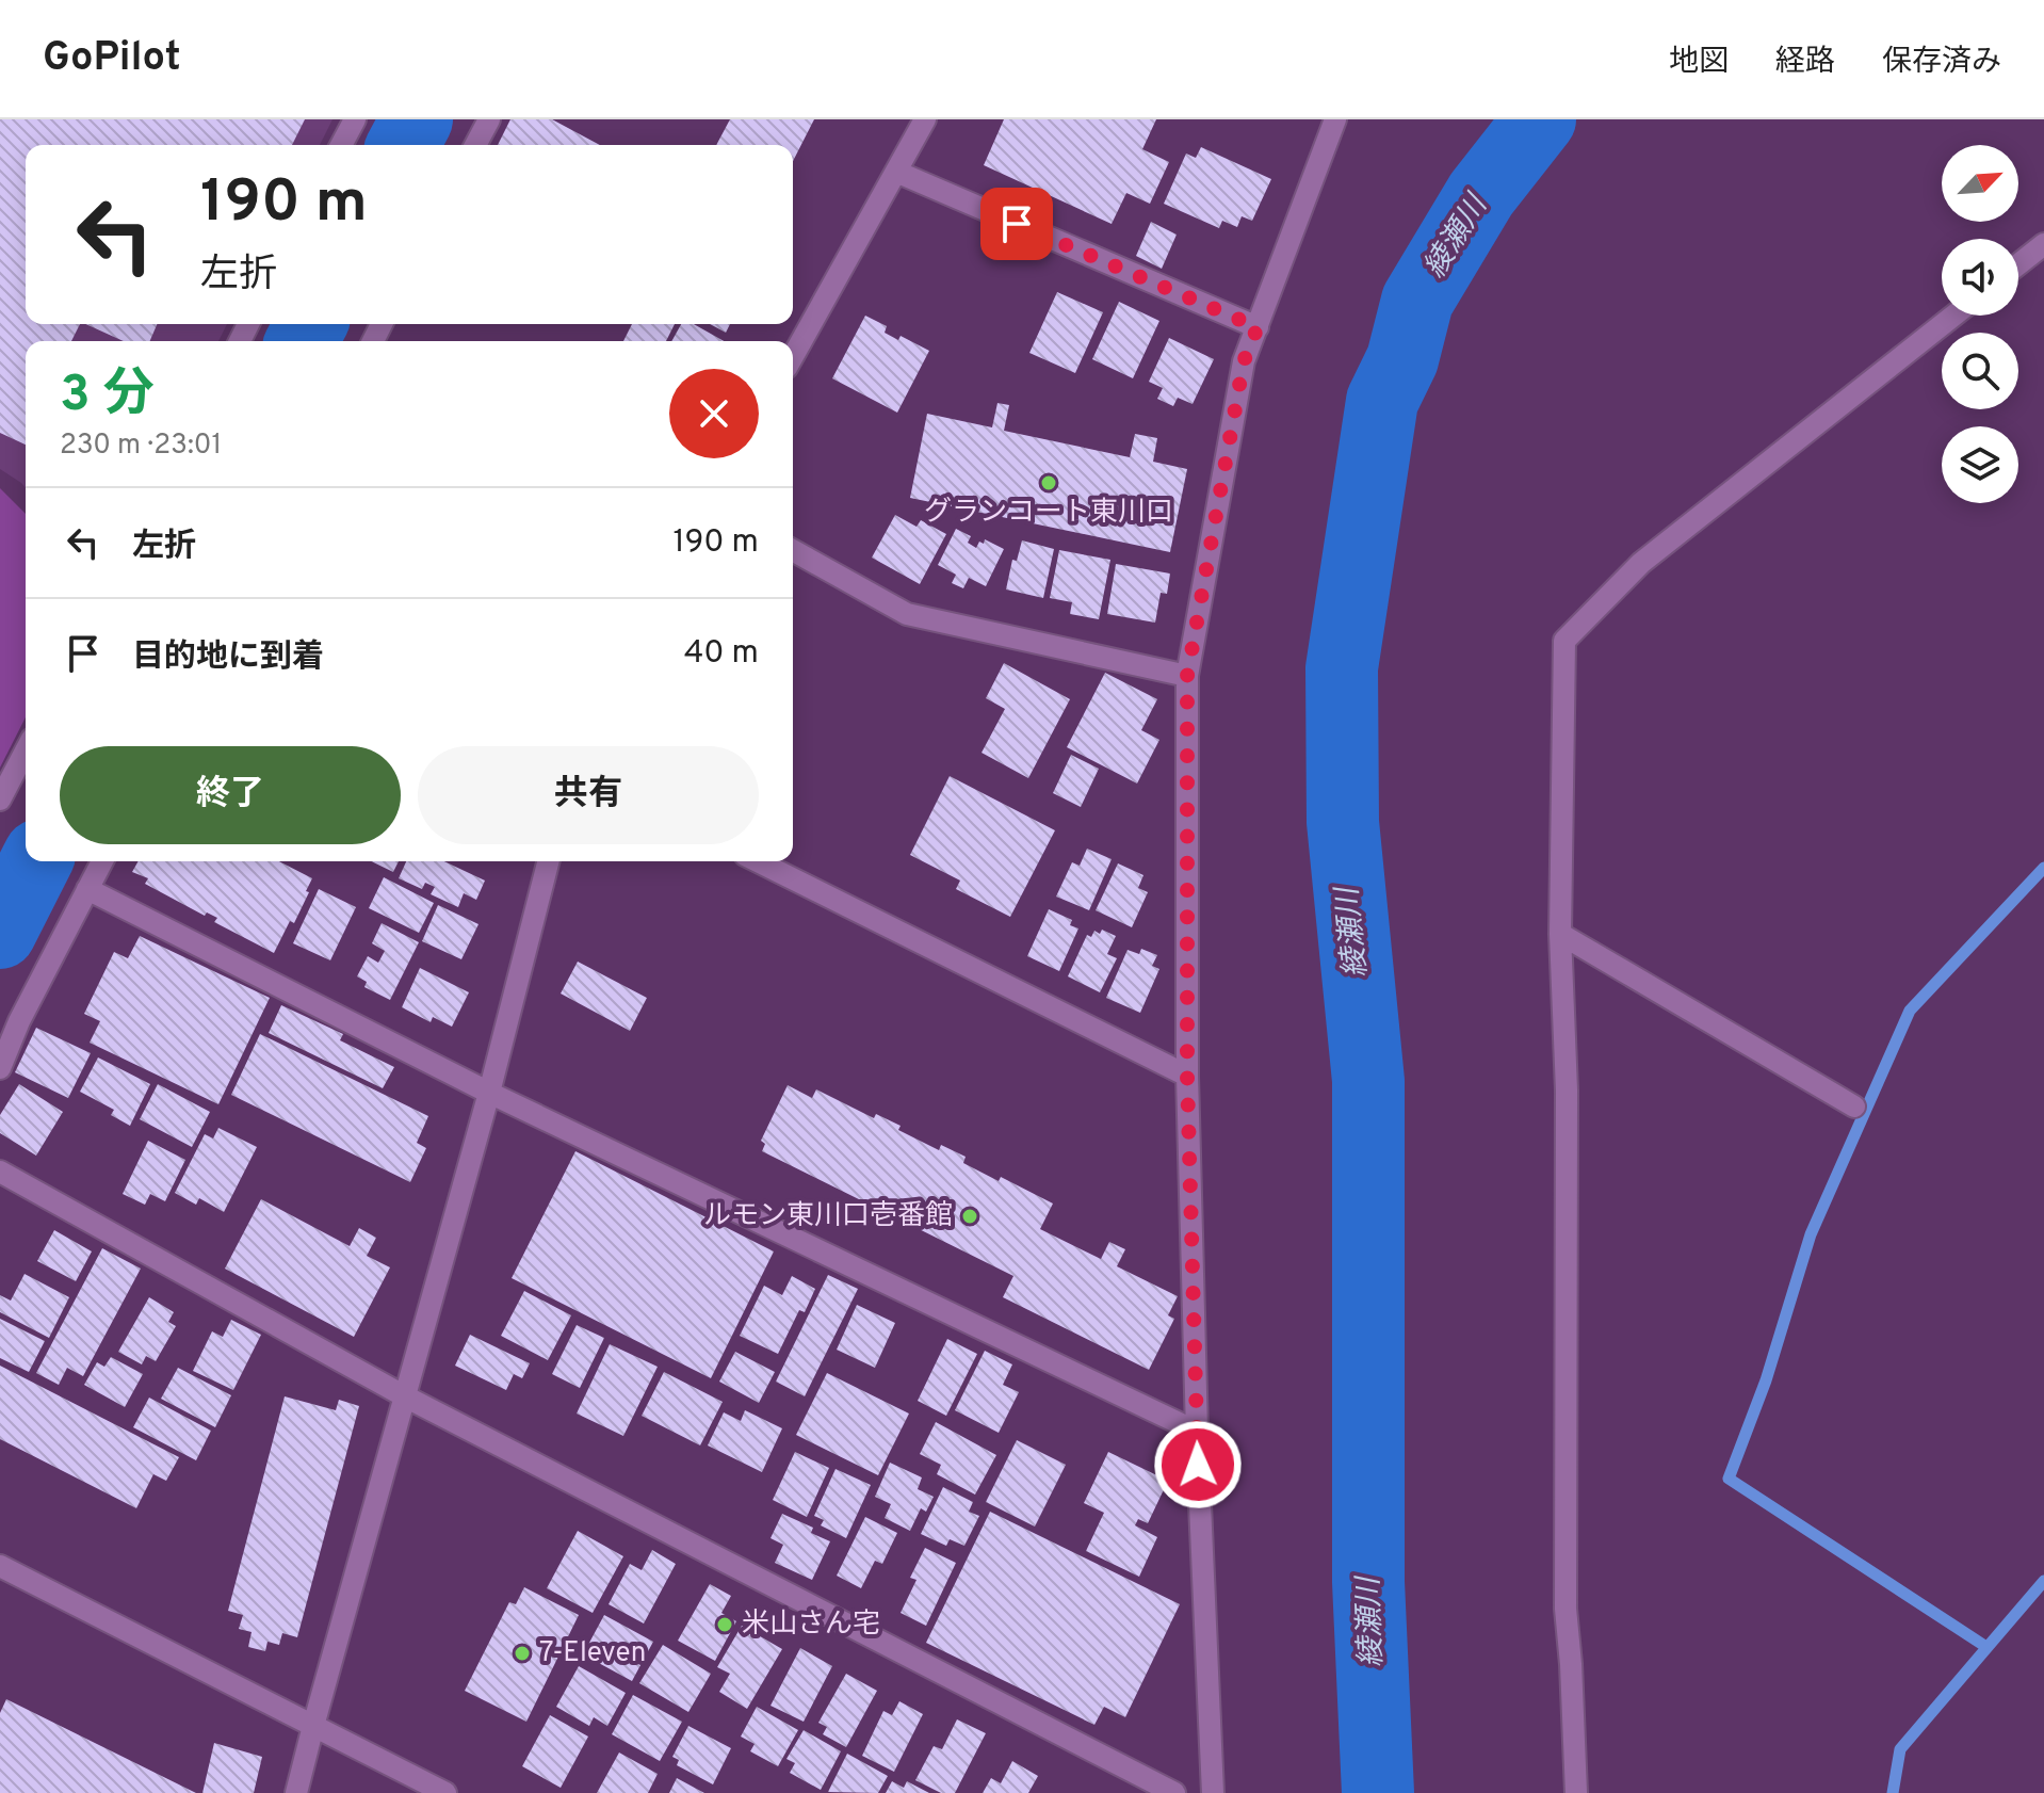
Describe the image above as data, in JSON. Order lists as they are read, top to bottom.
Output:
{
  "water": ["綾瀬川"],
  "places": [
    "グランコート東川口",
    "ルモン東川口壱番館",
    "米山さん宅",
    "7-Eleven"
  ],
  "north": "top right",
  "page": {
    "header": "GoPilot",
    "nav": ["地図", "経路", "保存済み"],
    "turn": ["190 m", "左折"],
    "heading": ["3 分", "230 m · 23:01"],
    "list": [
      {
        "name": "左折",
        "value": "190 m"
      },
      {
        "name": "目的地に到着",
        "value": "40 m"
      }
    ],
    "buttons": ["終了", "共有"]
  }
}
